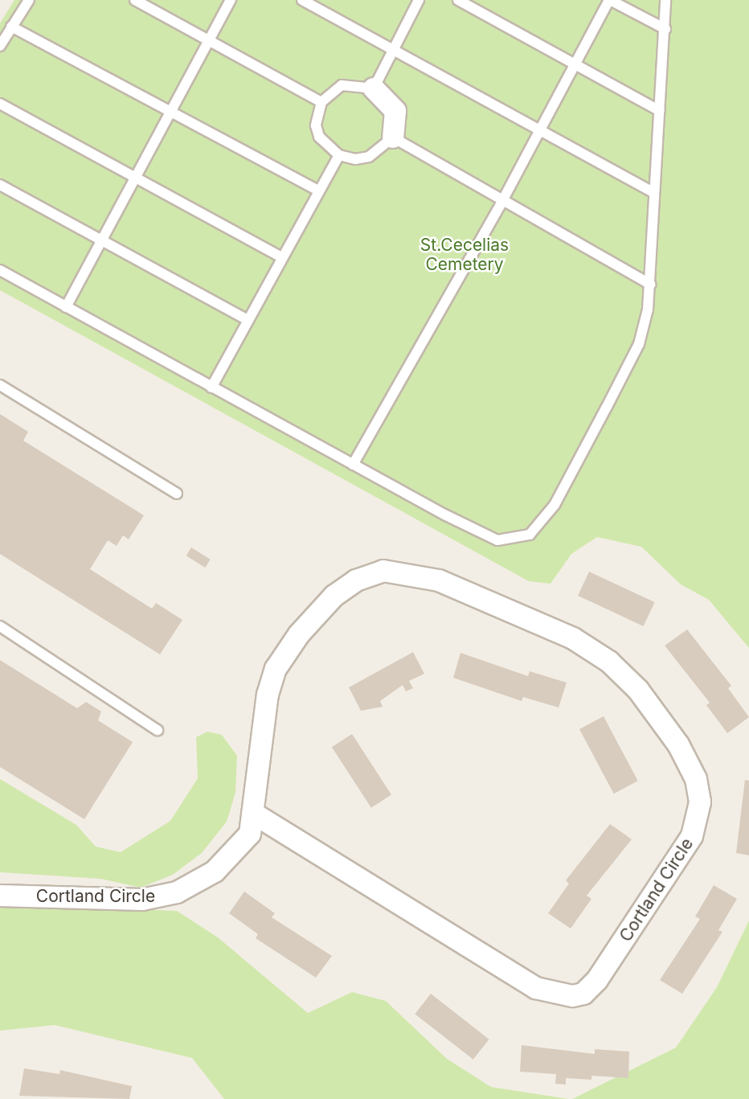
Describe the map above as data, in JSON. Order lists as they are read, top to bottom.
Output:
{
  "streets": {
    "street": ["Cortland Circle"]
  },
  "parks": ["St.Cecelias Cemetery"]
}
